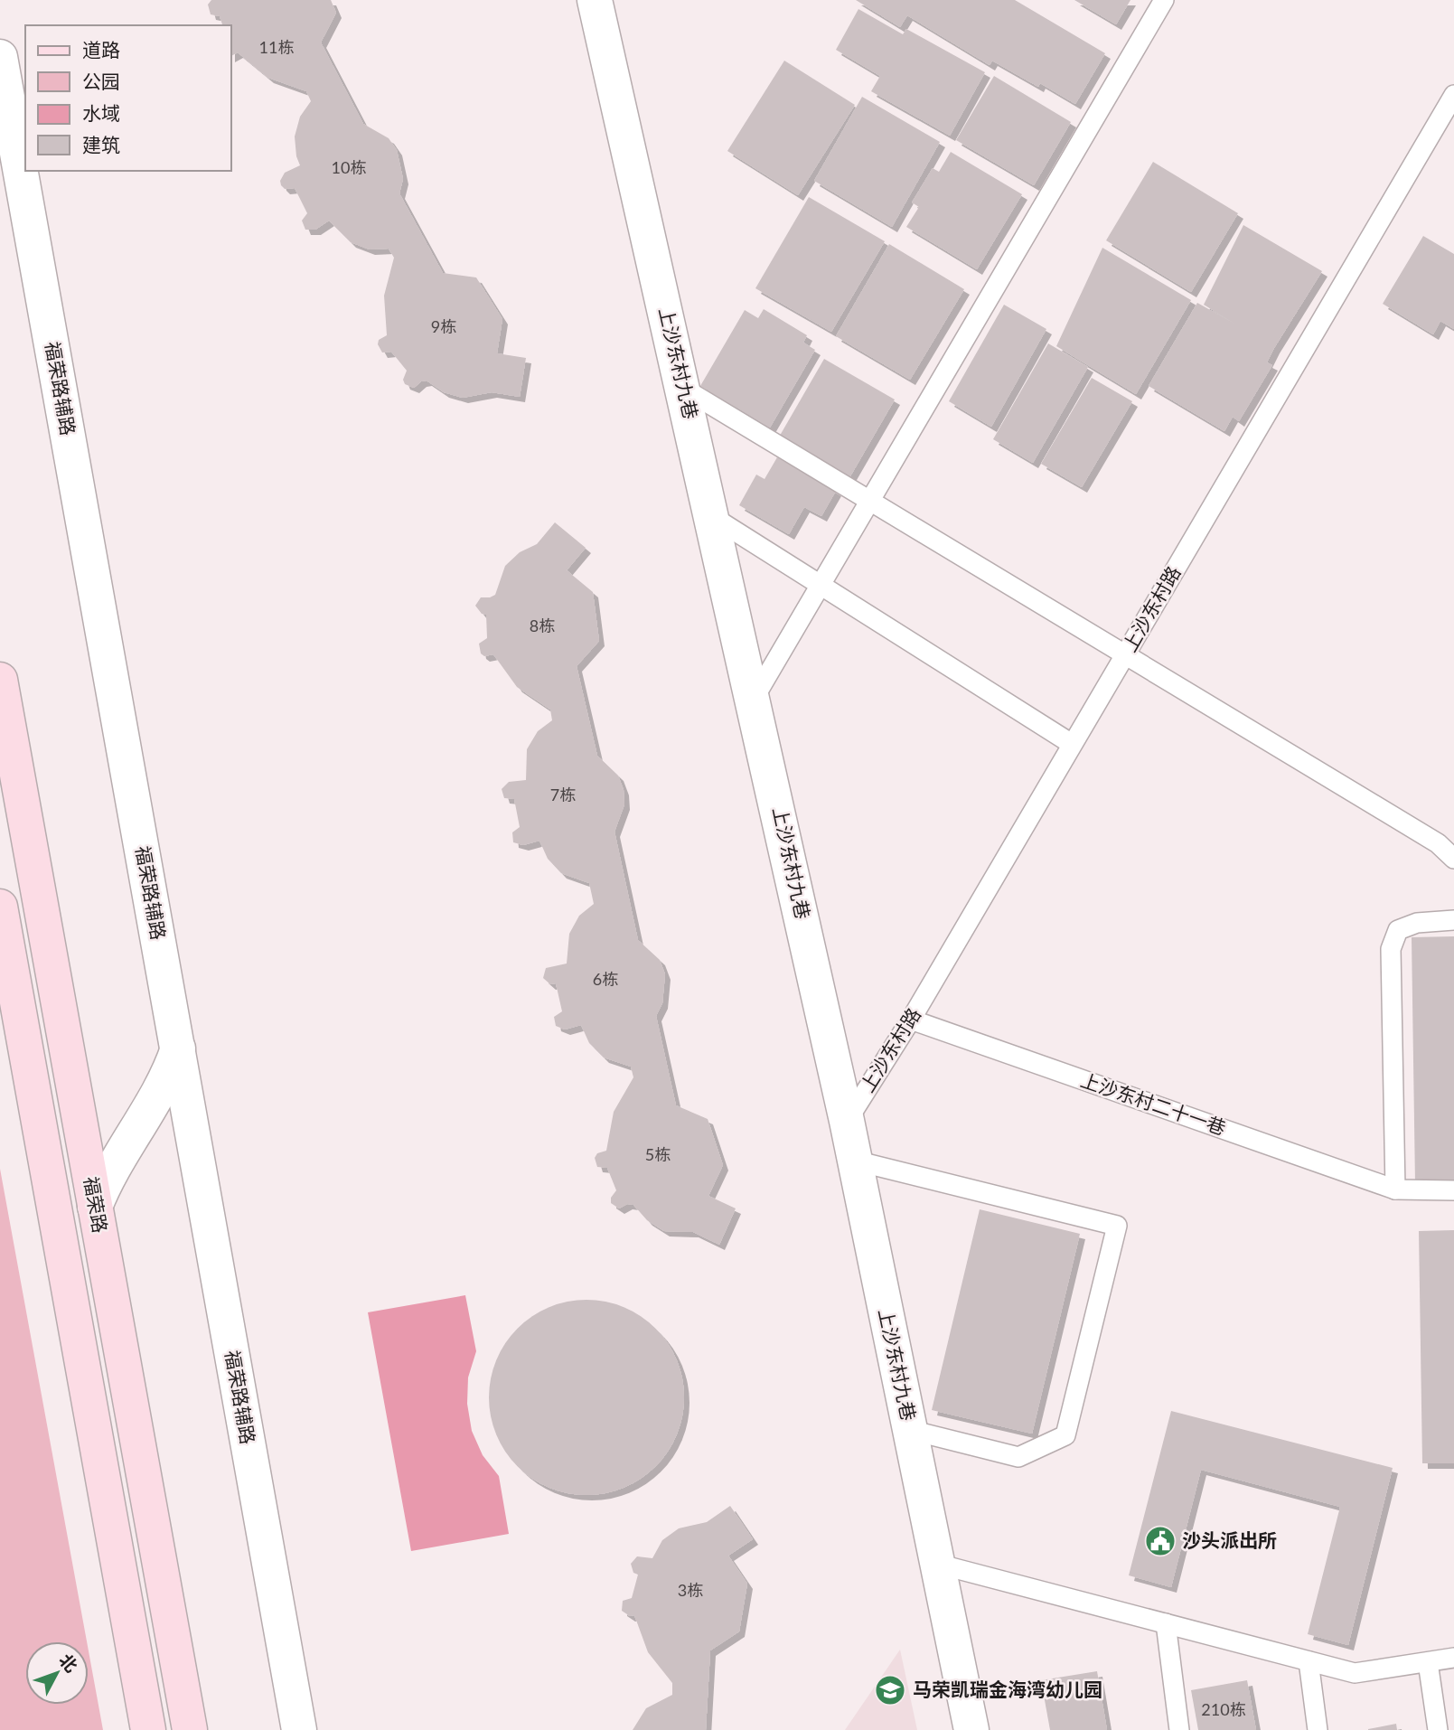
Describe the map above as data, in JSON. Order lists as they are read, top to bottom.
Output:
{
  "streets": {
    "main road": ["福荣路"],
    "street": ["上沙东村九巷", "福荣路辅路"],
    "lane": ["上沙东村路", "上沙东村二十一巷"]
  },
  "crossings": [
    ["上沙东村九巷", "上沙东村路"],
    ["上沙东村路", "上沙东村二十一巷"]
  ],
  "places": {
    "public building": ["沙头派出所"],
    "school or university": ["马荣凯瑞金海湾幼儿园"]
  },
  "house_numbers": [
    "11栋",
    "10栋",
    "9栋",
    "8栋",
    "7栋",
    "6栋",
    "5栋",
    "3栋",
    "210栋"
  ],
  "legend": [
    "道路",
    "公园",
    "水域",
    "建筑"
  ],
  "north": "top right"
}
